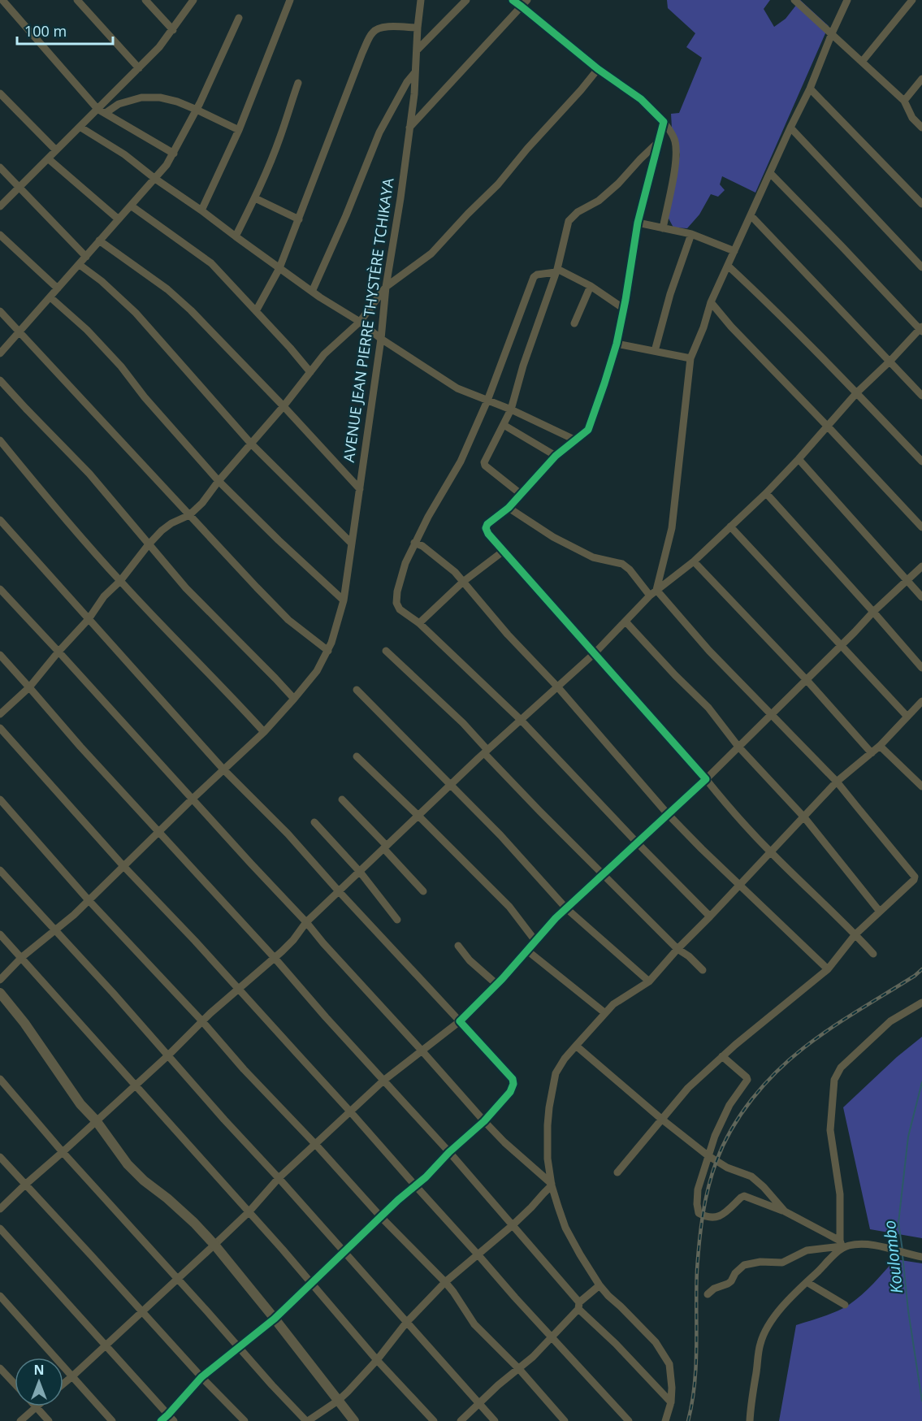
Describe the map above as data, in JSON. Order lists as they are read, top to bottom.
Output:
{
  "streets": {
    "street": ["AVENUE JEAN PIERRE THYSTÈRE TCHIKAYA"]
  },
  "water": ["Koulombo"],
  "scale_bar": "100 m",
  "north": "top"
}
